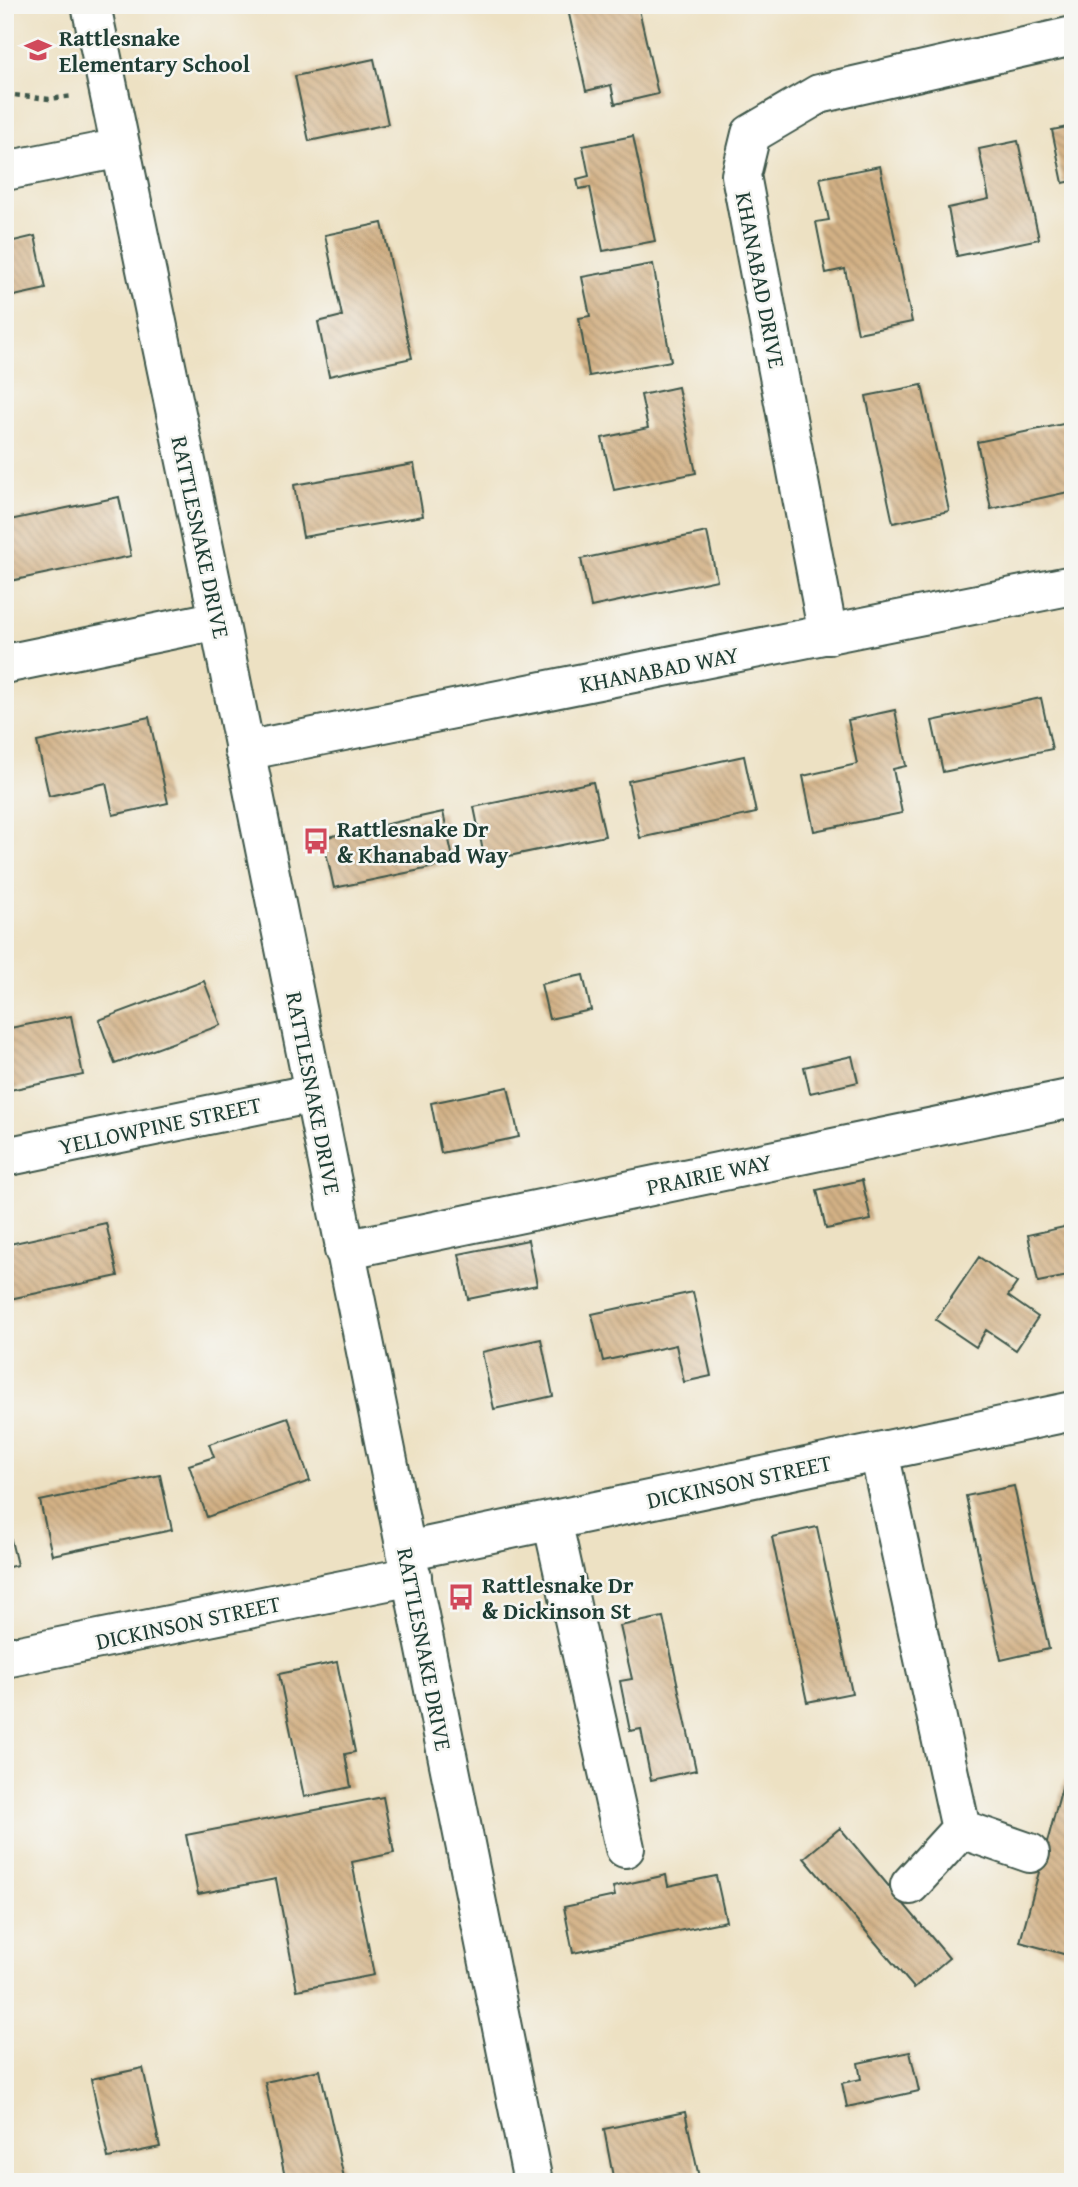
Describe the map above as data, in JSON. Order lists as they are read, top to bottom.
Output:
{
  "streets": {
    "street": [
      "KHANABAD DRIVE",
      "RATTLESNAKE DRIVE",
      "KHANABAD WAY",
      "YELLOWPINE STREET",
      "PRAIRIE WAY",
      "DICKINSON STREET"
    ]
  },
  "crossings": [
    ["KHANABAD DRIVE", "KHANABAD WAY"],
    ["RATTLESNAKE DRIVE", "KHANABAD WAY"],
    ["RATTLESNAKE DRIVE", "YELLOWPINE STREET"],
    ["RATTLESNAKE DRIVE", "PRAIRIE WAY"],
    ["RATTLESNAKE DRIVE", "DICKINSON STREET"]
  ],
  "places": {
    "school or university": ["Rattlesnake Elementary School"],
    "bus stop": ["Rattlesnake Dr & Khanabad Way", "Rattlesnake Dr & Dickinson St"]
  }
}
